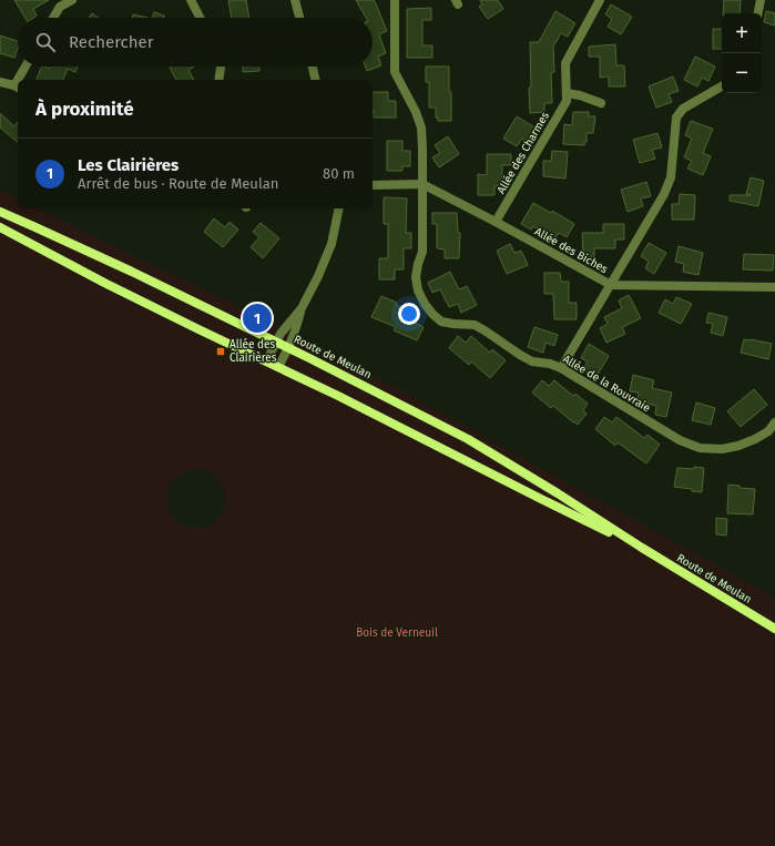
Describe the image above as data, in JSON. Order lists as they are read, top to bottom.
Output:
{
  "streets": {
    "main road": ["Route de Meulan"],
    "street": ["Allée des Charmes", "Allée des Biches", "Allée de la Rouvraie"]
  },
  "crossings": [
    ["Allée des Charmes", "Allée des Biches"],
    ["Allée des Biches", "Allée de la Rouvraie"]
  ],
  "parks": ["Bois de Verneuil"],
  "places": {
    "transit": ["Allée des Clairières"]
  },
  "page": {
    "map_buttons": ["+", "−"],
    "search": "Rechercher",
    "heading": "À proximité",
    "list": [
      {
        "mark": "1",
        "name": "Les Clairières",
        "note": "Arrêt de bus · Route de Meulan",
        "value": "80 m"
      }
    ],
    "pins": "1"
  }
}
